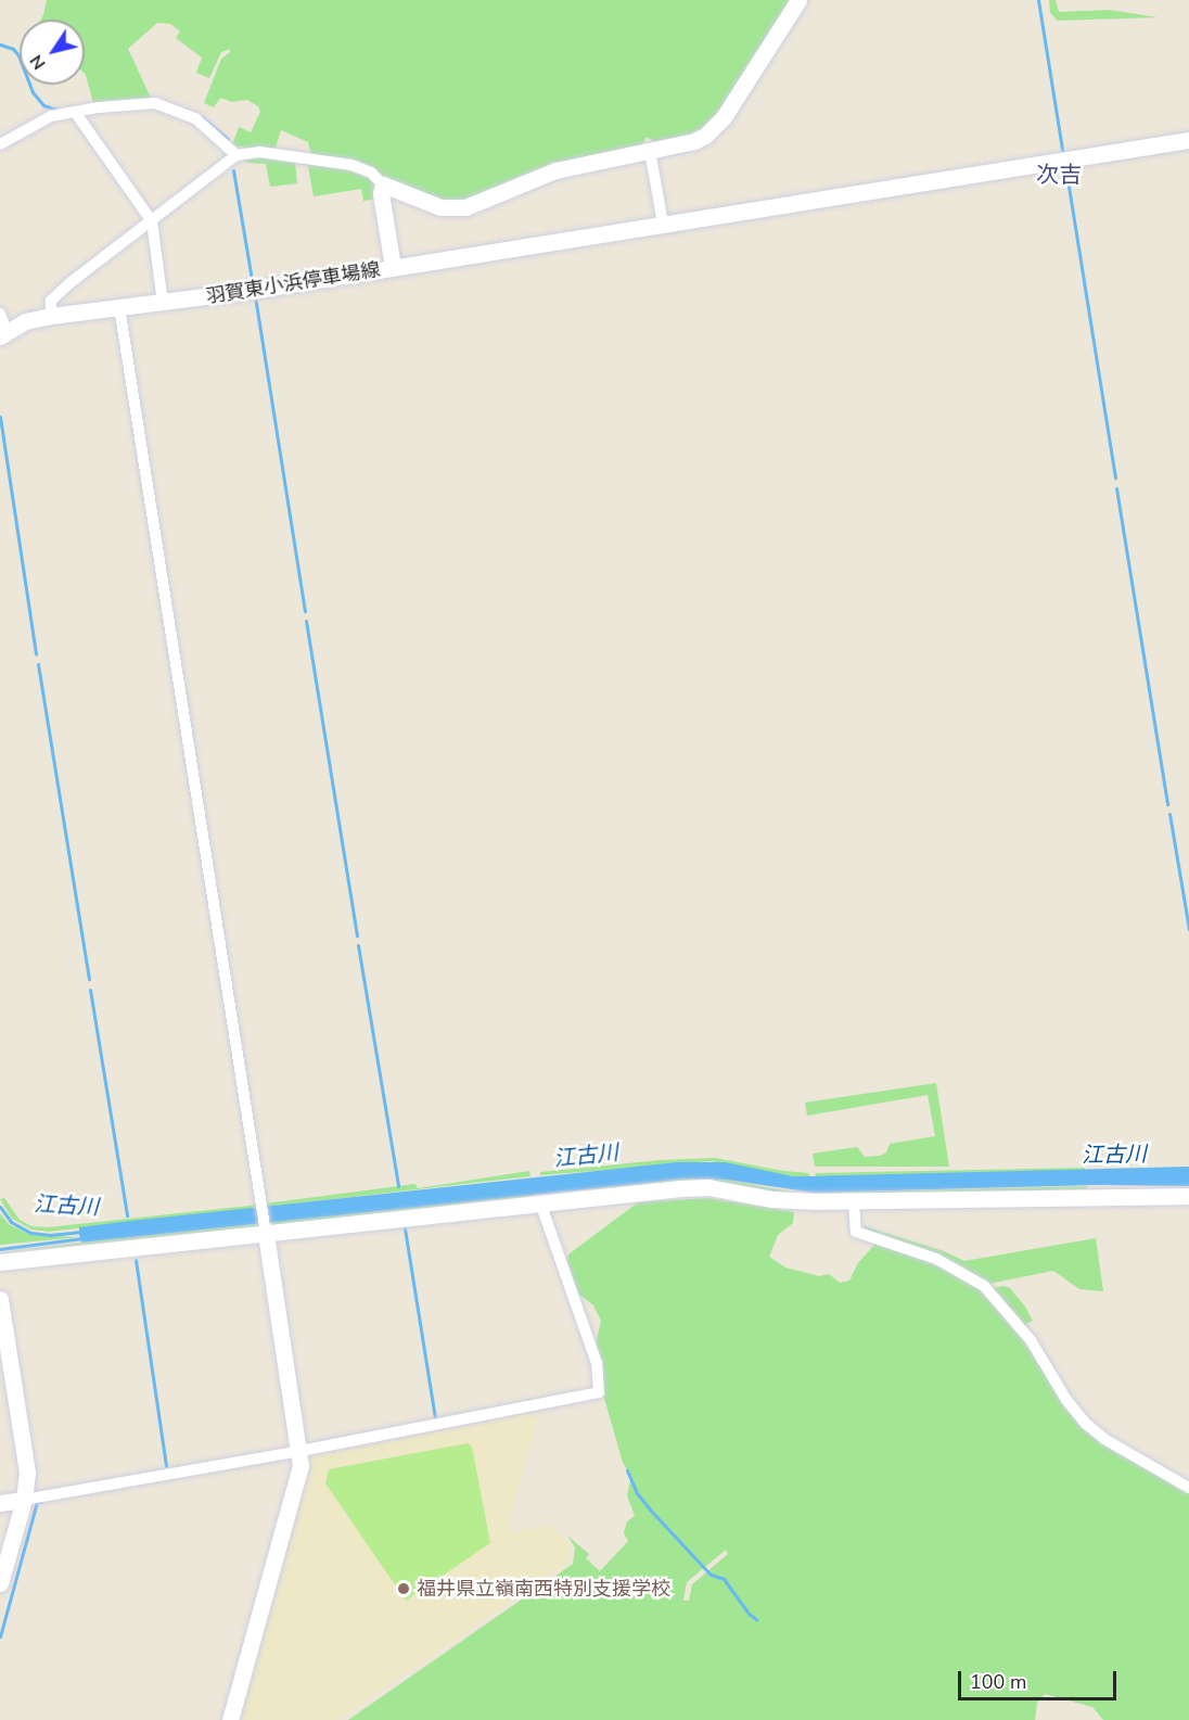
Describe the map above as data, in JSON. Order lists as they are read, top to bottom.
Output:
{
  "streets": {
    "street": ["羽賀東小浜停車場線"]
  },
  "districts": ["次吉"],
  "water": ["江古川"],
  "places": ["福井県立嶺南西特別支援学校"],
  "scale_bar": "100 m",
  "north": "bottom left"
}
